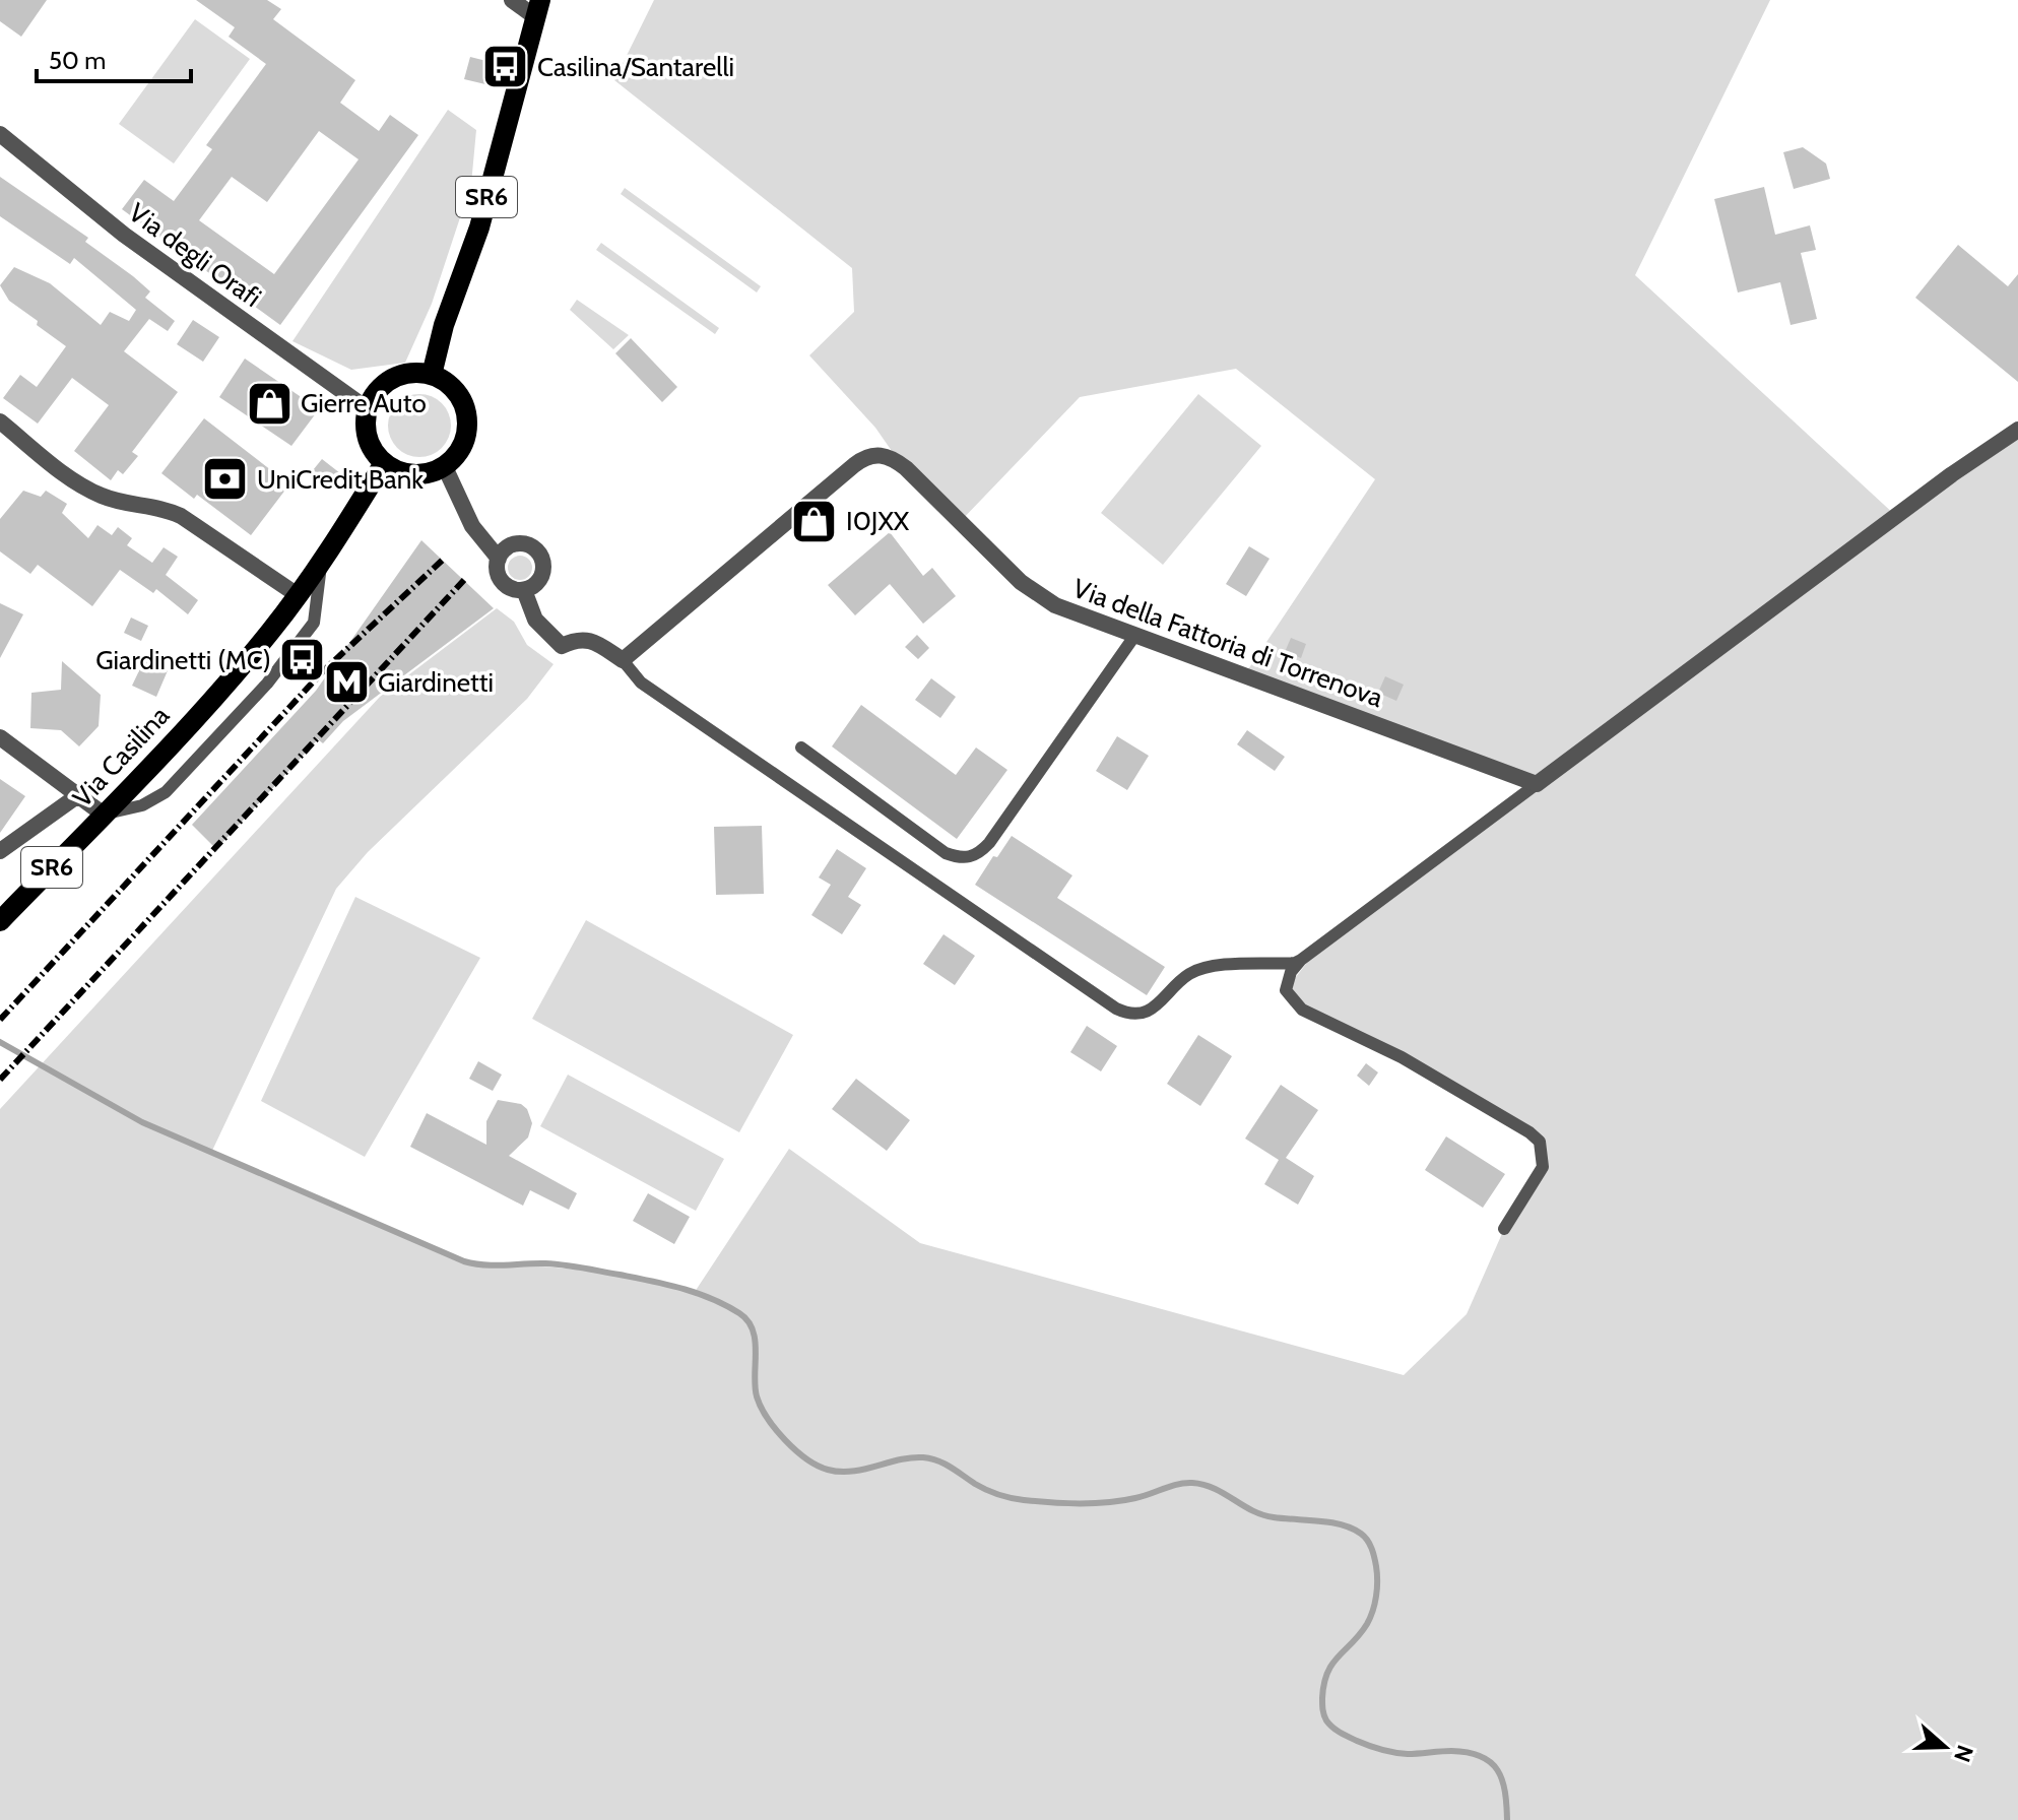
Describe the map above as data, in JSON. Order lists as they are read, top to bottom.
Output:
{
  "streets": {
    "main road": ["SR6", "Via Casilina"],
    "street": ["Via degli Orafi", "Via della Fattoria di Torrenova"]
  },
  "crossings": [
    ["SR6", "Via degli Orafi"],
    ["SR6", "Via Casilina"],
    ["Via degli Orafi", "Via Casilina"]
  ],
  "places": {
    "bus stop": ["Casilina/Santarelli", "Giardinetti (MC)"],
    "shop": ["Gierre Auto", "I0JXX"],
    "bank": ["UniCredit Bank"],
    "metro station": ["Giardinetti"]
  },
  "scale_bar": "50 m",
  "north": "right"
}
